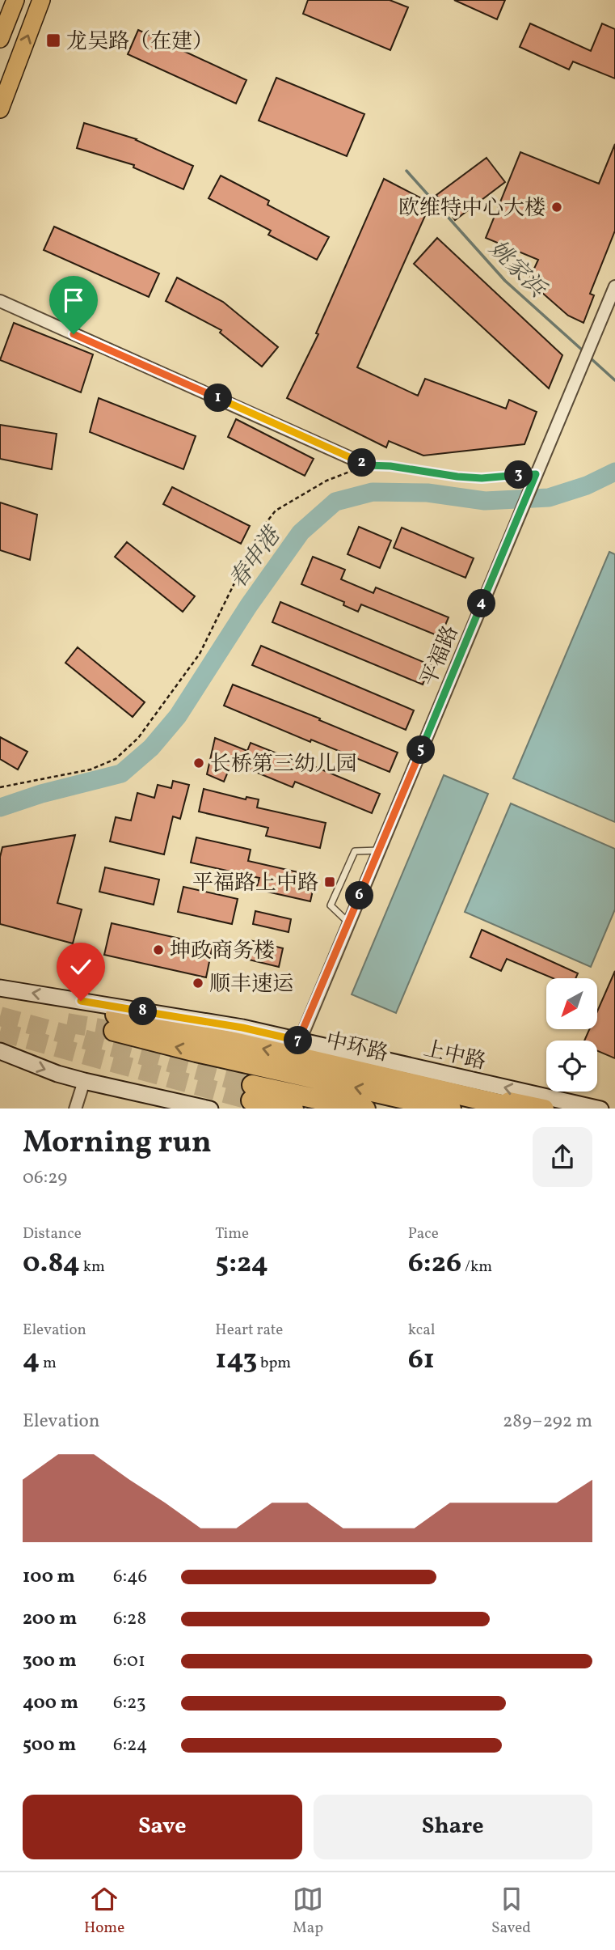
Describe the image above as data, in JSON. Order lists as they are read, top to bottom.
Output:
{
  "streets": {
    "highway": ["中环路"],
    "main road": ["上中路"],
    "street": ["平福路"]
  },
  "crossings": [
    ["平福路", "上中路"]
  ],
  "water": ["姚家浜", "春申港"],
  "places": {
    "transit": ["龙吴路（在建）", "平福路上中路"],
    "other": [
      "欧维特中心大楼",
      "长桥第三幼儿园",
      "坤政商务楼",
      "顺丰速运"
    ]
  },
  "north": "bottom left",
  "page": {
    "pins": [
      "1",
      "2",
      "3",
      "4",
      "5",
      "6",
      "8",
      "7"
    ],
    "heading": ["Morning run", "06:29"],
    "stats": [
      ["Distance", "0.84 km"],
      ["Time", "5:24"],
      ["Pace", "6:26 /km"],
      ["Elevation", "4 m"],
      ["Heart rate", "143 bpm"],
      ["kcal", "61"]
    ],
    "chart": ["Elevation", "289–292 m"],
    "list": [
      {
        "name": "100 m",
        "note": "6:46"
      },
      {
        "name": "200 m",
        "note": "6:28"
      },
      {
        "name": "300 m",
        "note": "6:01"
      },
      {
        "name": "400 m",
        "note": "6:23"
      },
      {
        "name": "500 m",
        "note": "6:24"
      }
    ],
    "buttons": ["Save", "Share"],
    "tabs": ["Home", "Map", "Saved"]
  }
}
